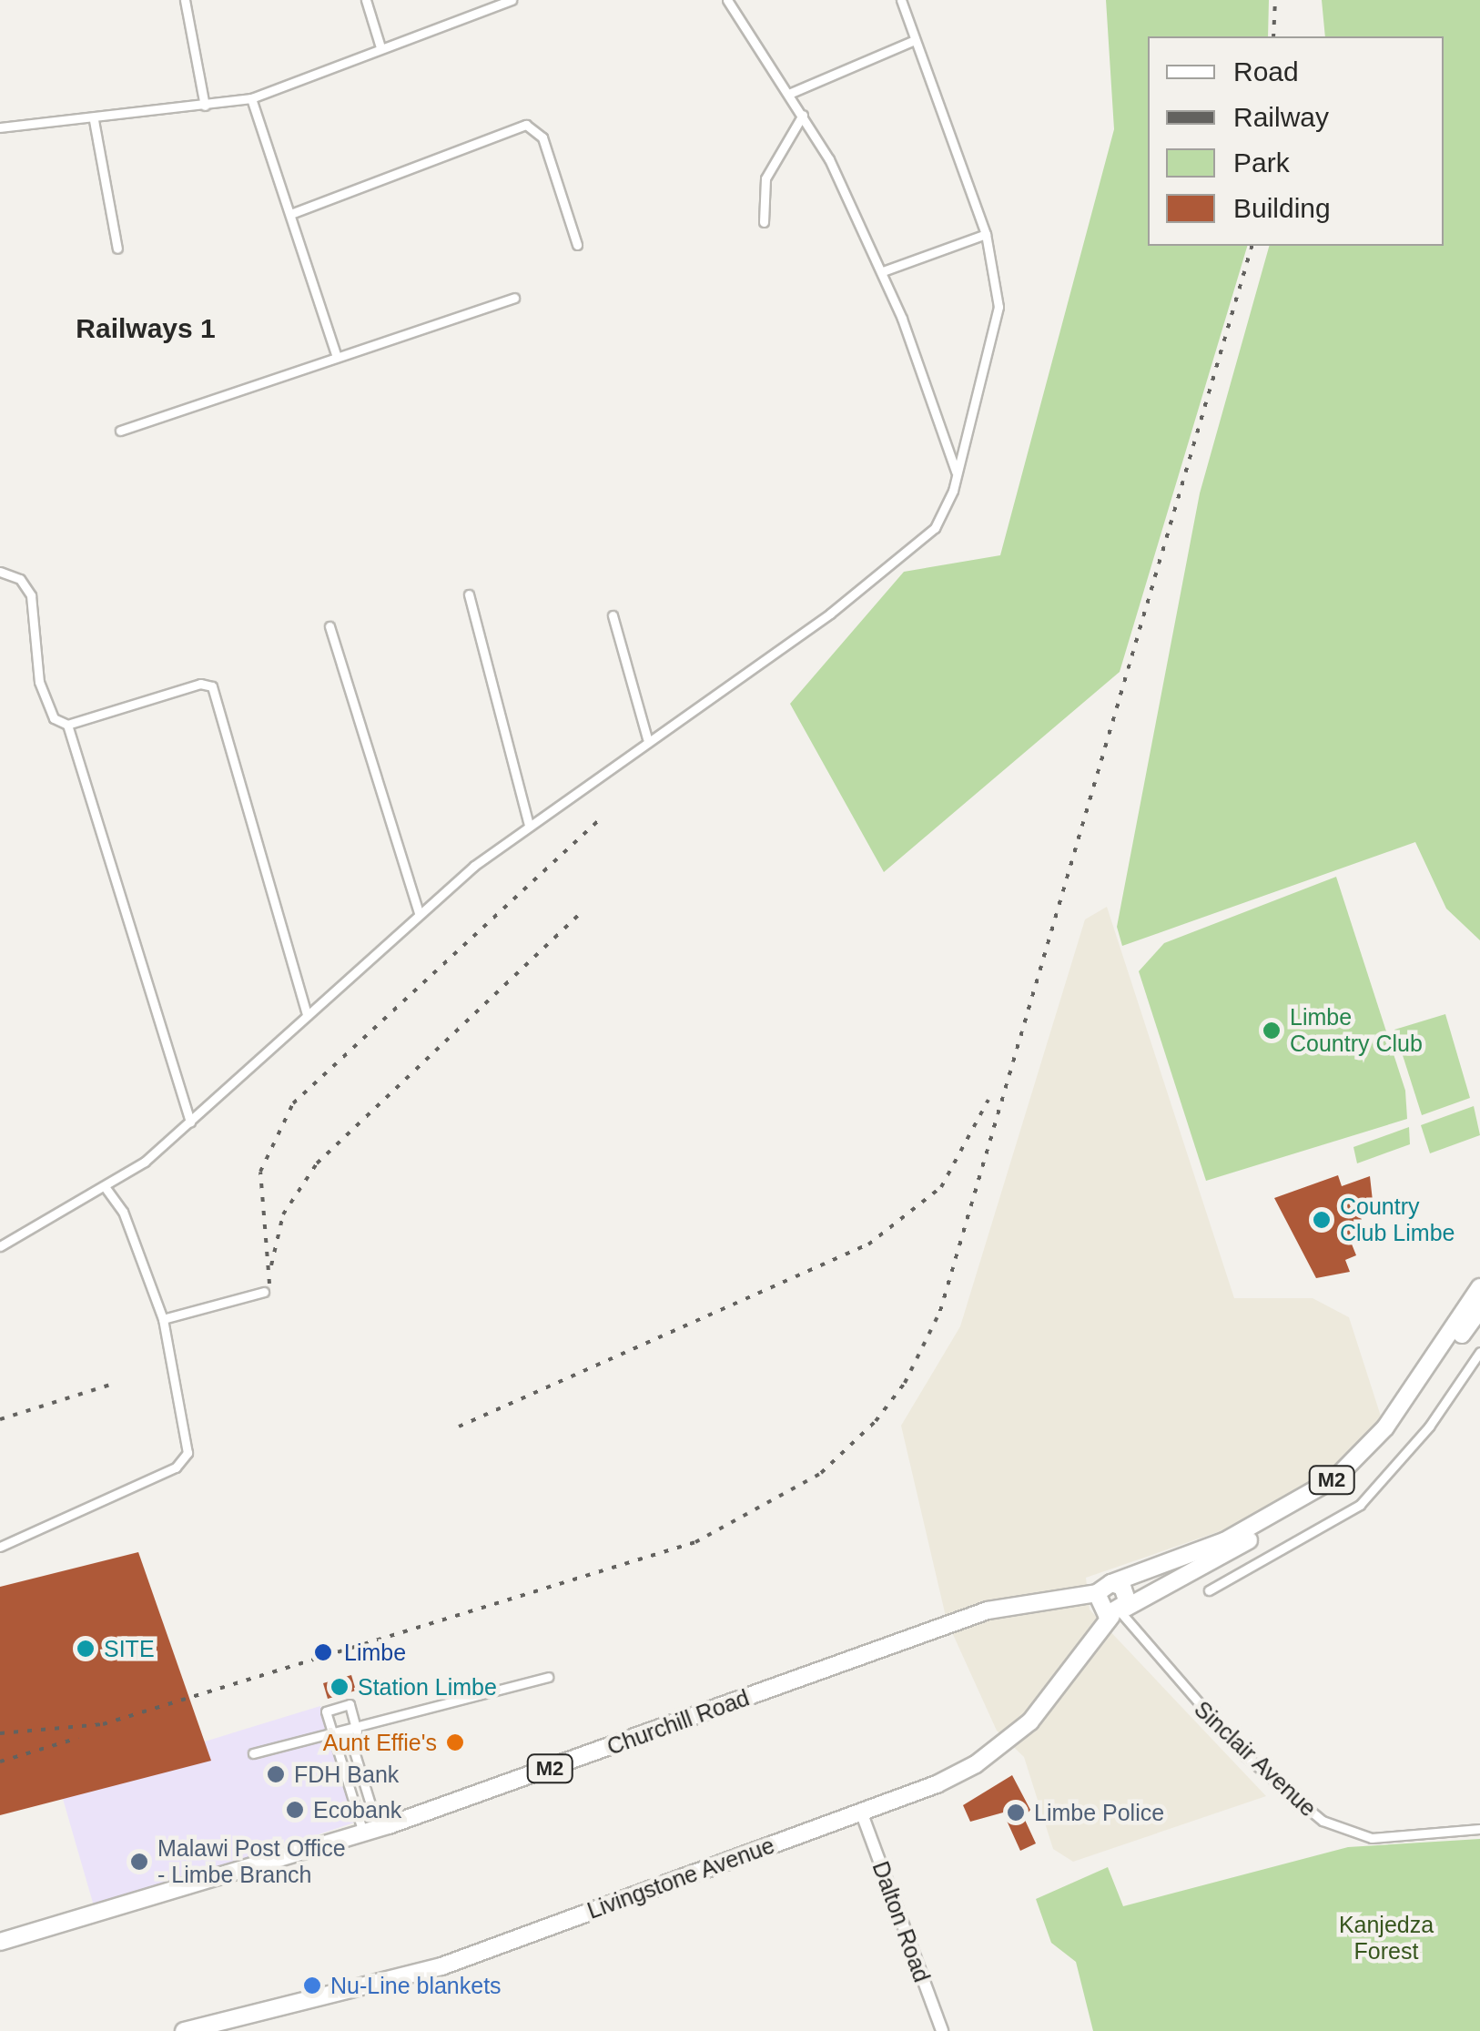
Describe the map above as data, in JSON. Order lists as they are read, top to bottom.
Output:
{
  "streets": {
    "highway": ["M2", "Churchill Road", "Livingstone Avenue"],
    "main road": ["Dalton Road"],
    "street": ["Sinclair Avenue"]
  },
  "crossings": [
    ["M2", "Sinclair Avenue"],
    ["M2", "Livingstone Avenue"],
    ["Sinclair Avenue", "Livingstone Avenue"],
    ["Livingstone Avenue", "Dalton Road"]
  ],
  "districts": ["Railways 1"],
  "parks": ["Kanjedza Forest"],
  "places": [
    "Limbe Country Club",
    "Country Club Limbe",
    "SITE",
    "Limbe",
    "Station Limbe",
    "Aunt Effie's",
    "FDH Bank",
    "Ecobank",
    "Limbe Police",
    "Malawi Post Office - Limbe Branch",
    "Nu-Line blankets"
  ],
  "legend": [
    "Road",
    "Railway",
    "Park",
    "Building"
  ]
}
